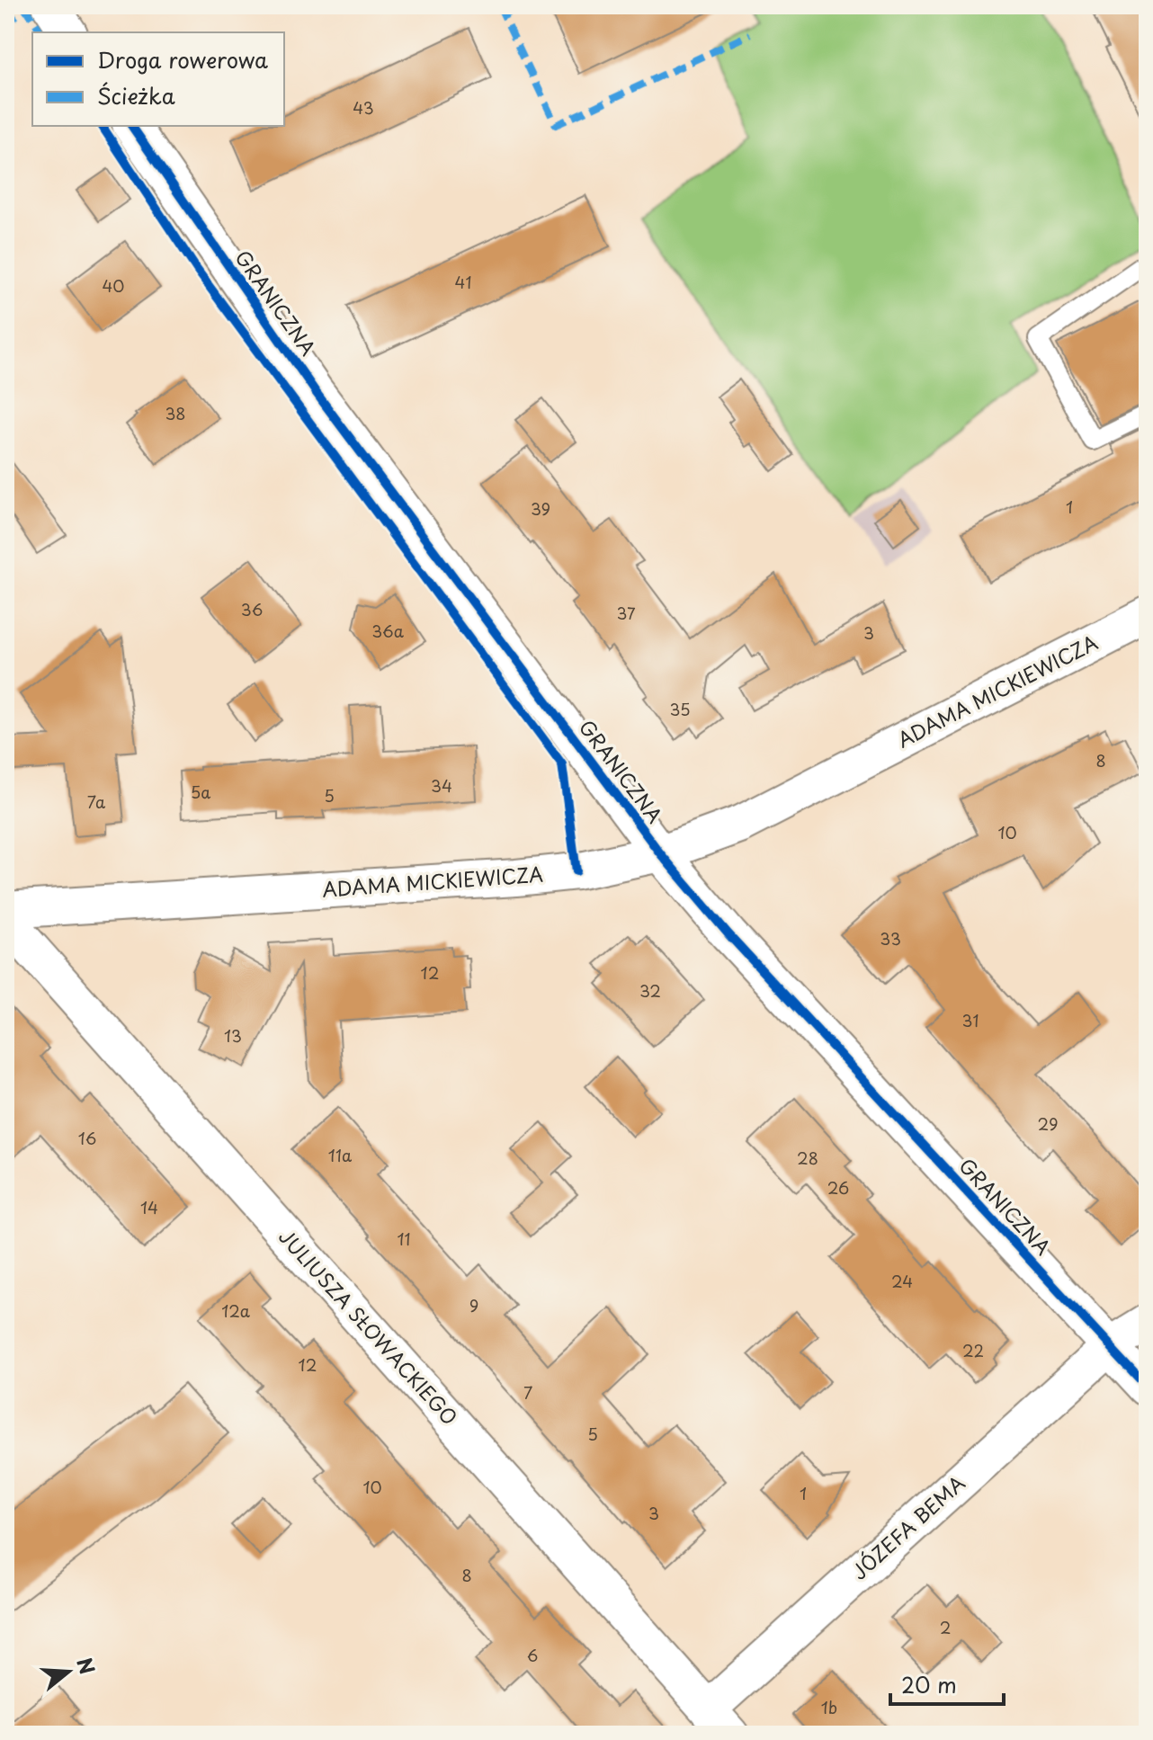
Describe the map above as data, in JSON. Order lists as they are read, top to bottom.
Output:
{
  "streets": {
    "street": [
      "GRANICZNA",
      "ADAMA MICKIEWICZA",
      "JULIUSZA SŁOWACKIEGO",
      "JÓZEFA BEMA"
    ]
  },
  "crossings": [
    ["GRANICZNA", "ADAMA MICKIEWICZA"],
    ["GRANICZNA", "JÓZEFA BEMA"],
    ["JULIUSZA SŁOWACKIEGO", "JÓZEFA BEMA"]
  ],
  "house_numbers": [
    "43",
    "41",
    "40",
    "38",
    "1",
    "39",
    "36",
    "37",
    "36a",
    "3",
    "35",
    "8",
    "34",
    "5a",
    "5",
    "7a",
    "10",
    "33",
    "12",
    "32",
    "31",
    "13",
    "29",
    "16",
    "11a",
    "28",
    "26",
    "14",
    "11",
    "24",
    "9",
    "12a",
    "22",
    "12",
    "7",
    "5",
    "10",
    "1",
    "3",
    "8",
    "2",
    "6",
    "1b"
  ],
  "legend": ["Droga rowerowa", "Ścieżka"],
  "scale_bar": "20 m",
  "north": "right"
}
